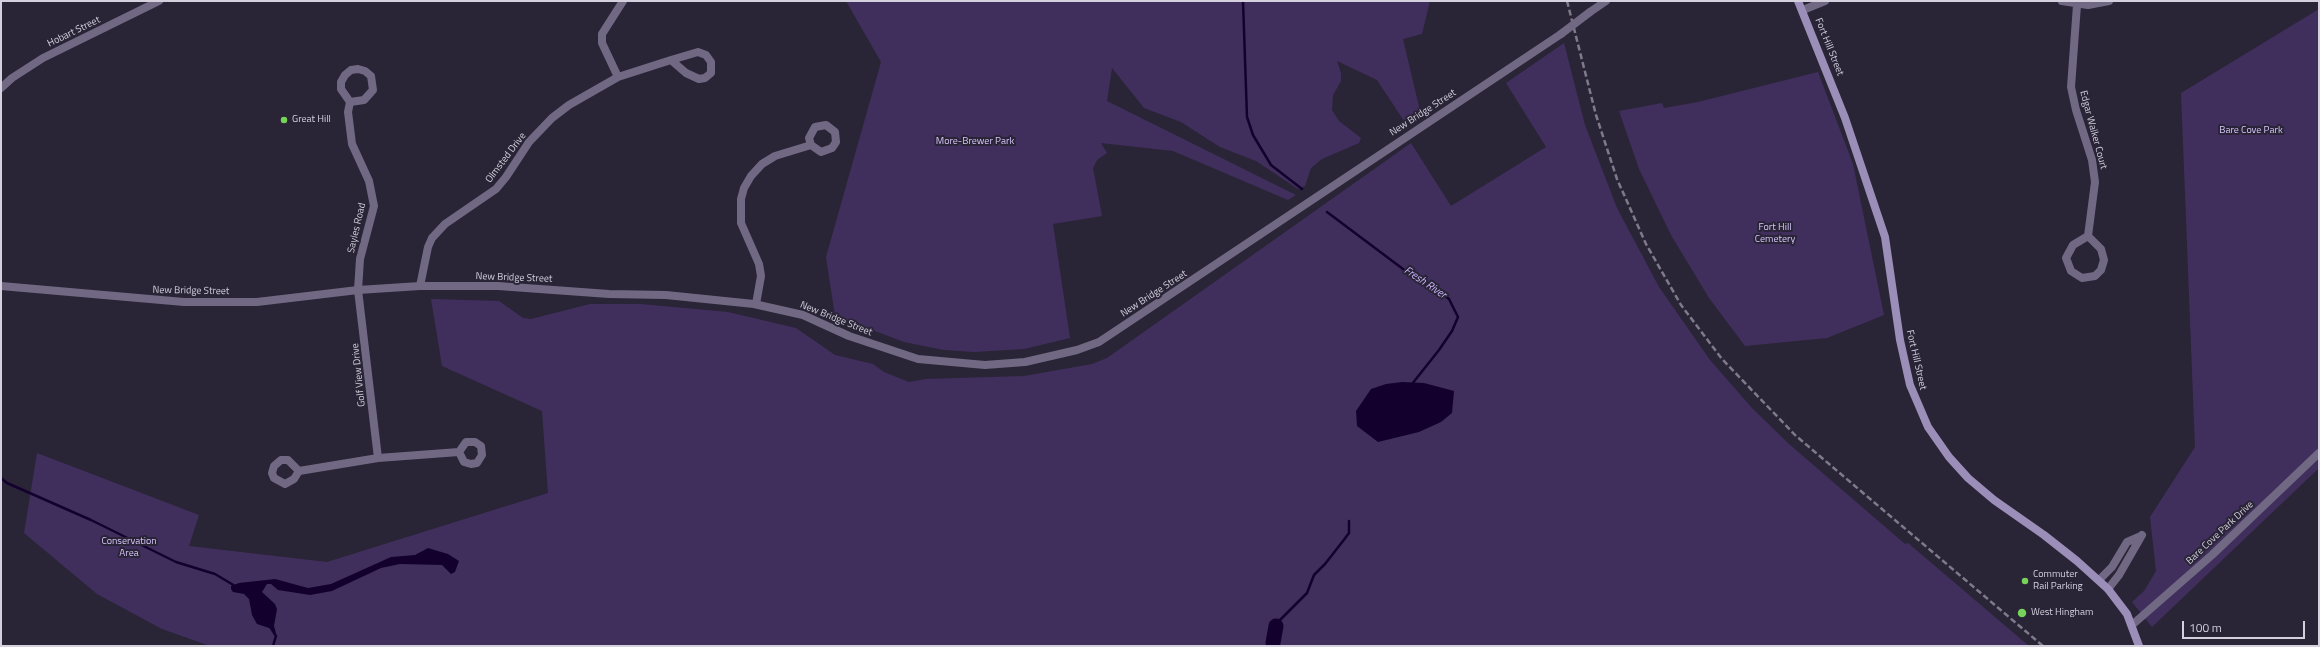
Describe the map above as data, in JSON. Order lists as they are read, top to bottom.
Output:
{
  "streets": {
    "main road": ["Fort Hill Street"],
    "street": [
      "Hobart Street",
      "New Bridge Street",
      "Edgar Walker Court",
      "Olmsted Drive",
      "Sayles Road",
      "Golf View Drive",
      "Bare Cove Park Drive"
    ]
  },
  "crossings": [
    ["Fort Hill Street", "Bare Cove Park Drive"],
    ["New Bridge Street", "Olmsted Drive"],
    ["New Bridge Street", "Sayles Road"],
    ["New Bridge Street", "Golf View Drive"],
    ["Sayles Road", "Golf View Drive"]
  ],
  "water": ["Fresh River"],
  "parks": [
    "Bare Cove Park",
    "More-Brewer Park",
    "Fort Hill Cemetery",
    "Conservation Area"
  ],
  "places": ["Great Hill", "Commuter Rail Parking", "West Hingham"],
  "scale_bar": "100 m"
}
